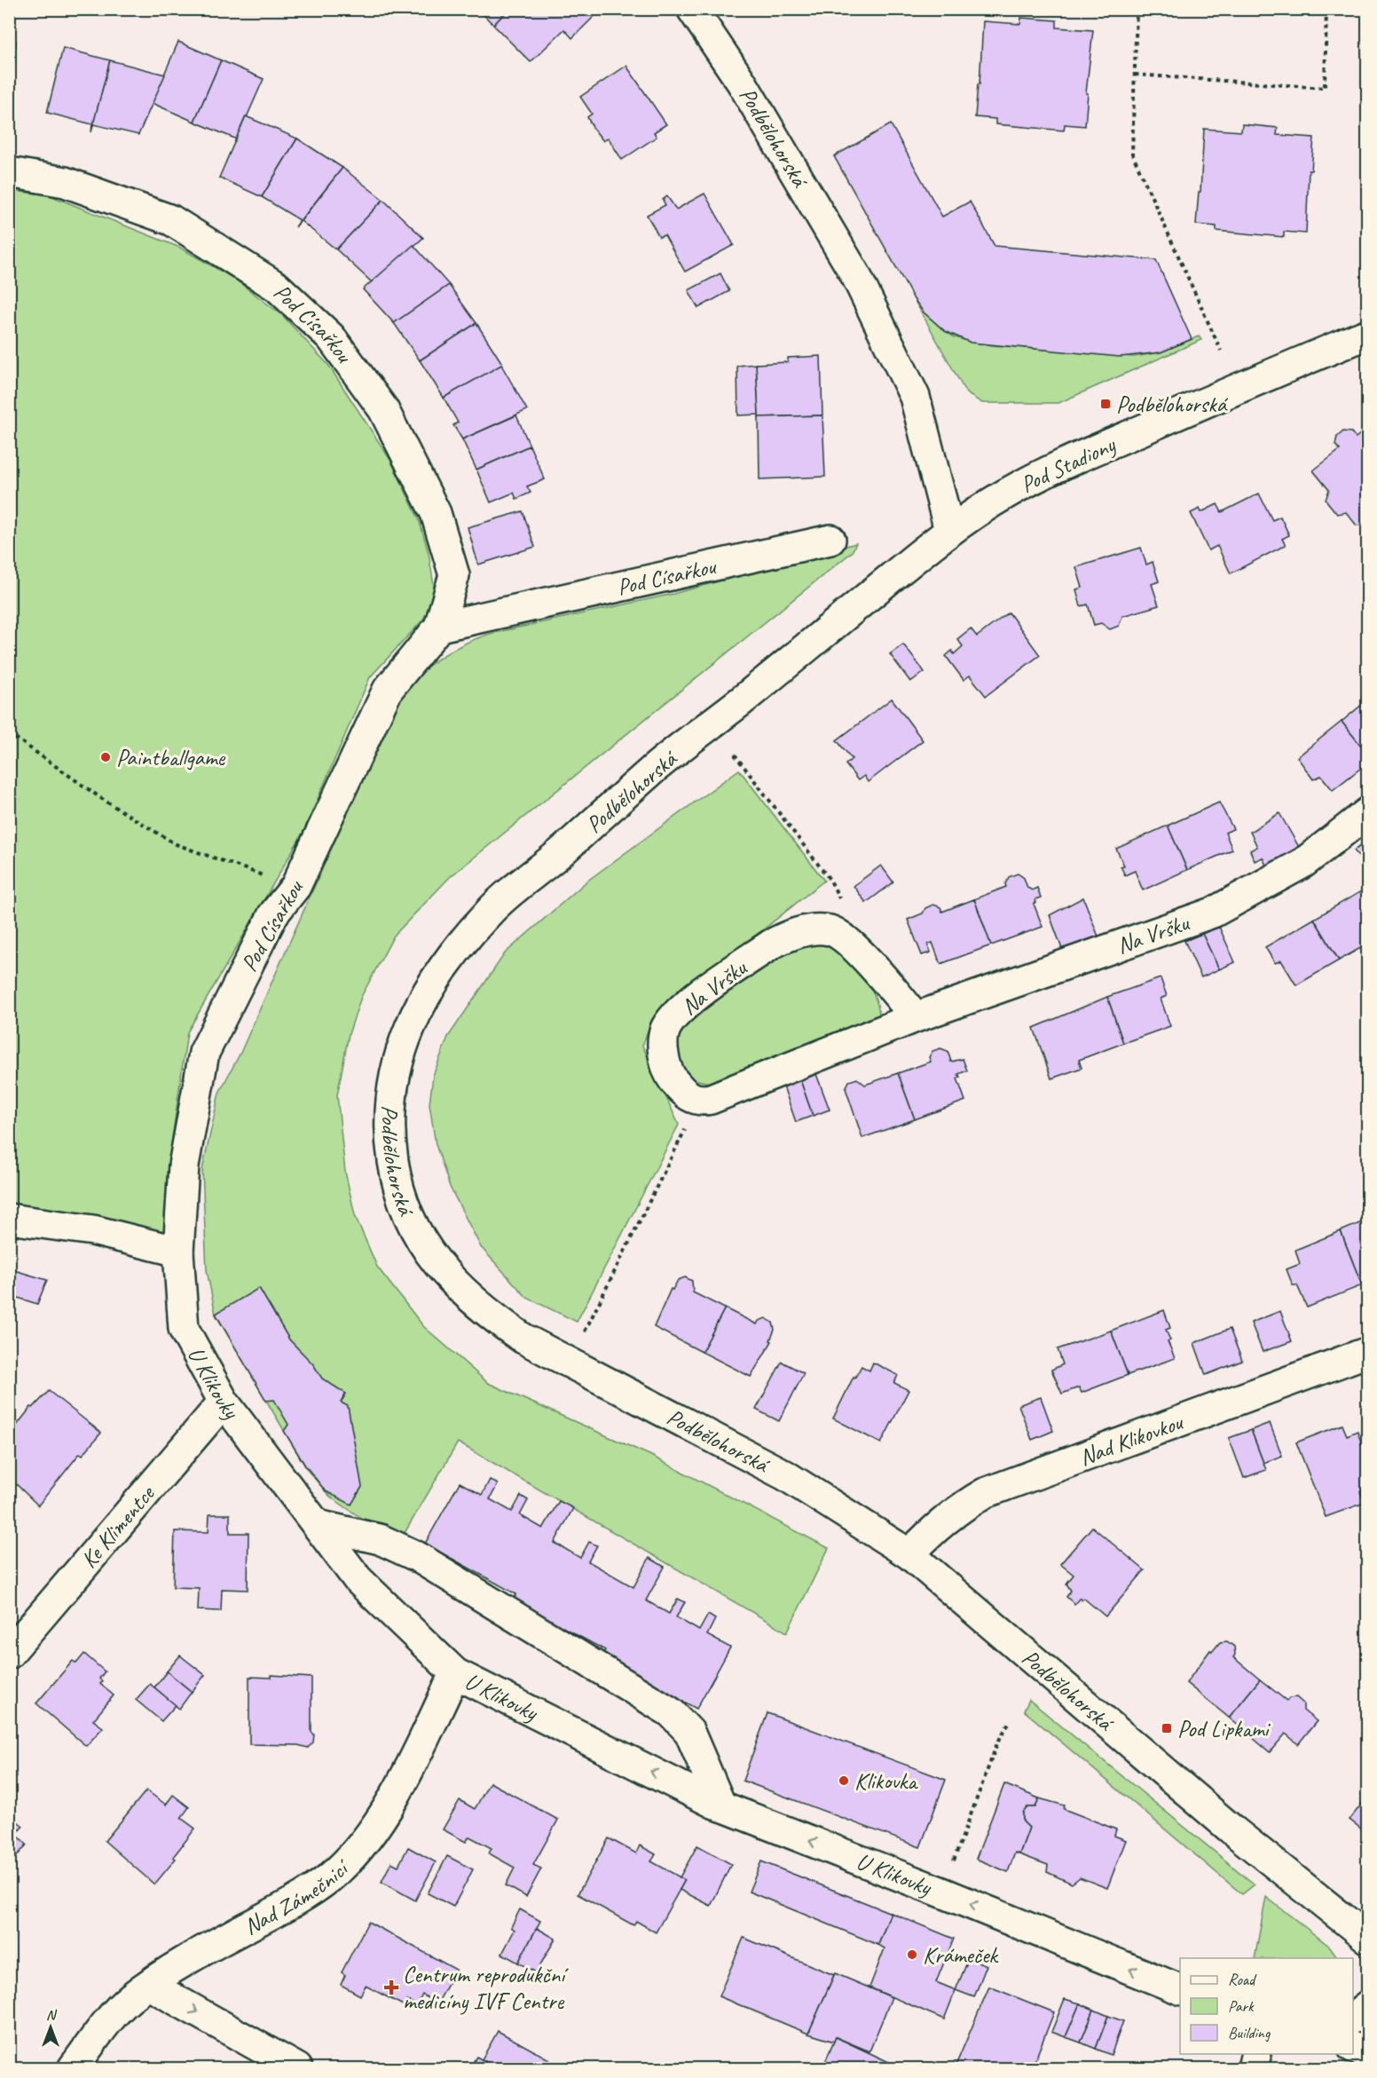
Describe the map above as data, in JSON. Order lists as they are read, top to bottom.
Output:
{
  "streets": {
    "street": [
      "Podbělohorská",
      "Pod Císařkou",
      "Pod Stadiony",
      "Na Vršku",
      "U Klikovky",
      "Nad Klikovkou",
      "Ke Klimentce",
      "Nad Zámečnicí"
    ]
  },
  "crossings": [
    ["Podbělohorská", "Pod Stadiony"],
    ["Podbělohorská", "Nad Klikovkou"],
    ["Pod Císařkou", "U Klikovky"],
    ["U Klikovky", "Ke Klimentce"],
    ["U Klikovky", "Nad Zámečnicí"]
  ],
  "places": {
    "transit": ["Podbělohorská", "Pod Lipkami"],
    "other": ["Paintballgame", "Klikovka", "Krámeček"],
    "health": ["Centrum reprodukční medicíny IVF Centre"]
  },
  "legend": ["Road", "Park", "Building"],
  "north": "top"
}
